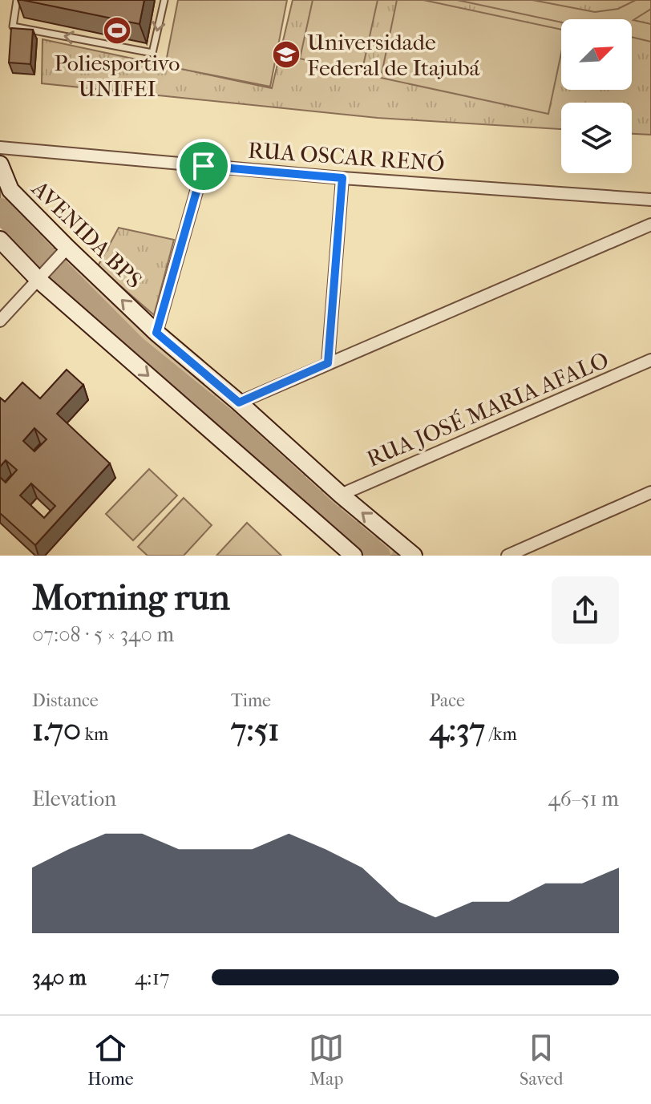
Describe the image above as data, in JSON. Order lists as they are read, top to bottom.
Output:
{
  "streets": {
    "main road": ["AVENIDA BPS"],
    "street": ["RUA OSCAR RENÓ", "RUA JOSÉ MARIA AFALO"]
  },
  "crossings": [
    ["AVENIDA BPS", "RUA JOSÉ MARIA AFALO"]
  ],
  "places": {
    "sports": ["Poliesportivo UNIFEI"],
    "school or university": ["Universidade Federal de Itajubá"]
  },
  "north": "top right",
  "page": {
    "heading": ["Morning run", "07:08 · 5 × 340 m"],
    "stats": [
      ["Distance", "1.70 km"],
      ["Time", "7:51"],
      ["Pace", "4:37 /km"]
    ],
    "chart": ["Elevation", "46–51 m"],
    "list": [
      {
        "name": "340 m",
        "note": "4:17"
      }
    ],
    "tabs": ["Home", "Map", "Saved"]
  }
}
